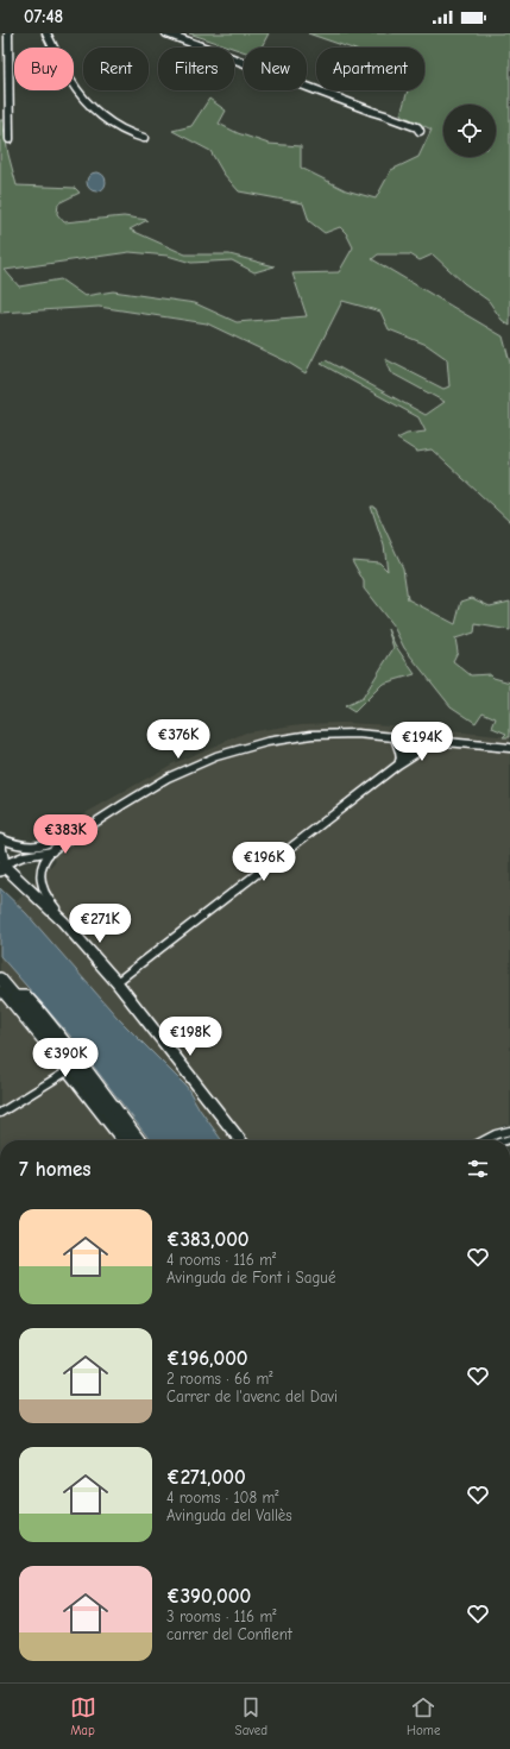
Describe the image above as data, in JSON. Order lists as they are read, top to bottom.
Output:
{
  "page": {
    "status": "07:48",
    "chip": [
      "Buy",
      "Rent",
      "Filters",
      "New",
      "Apartment"
    ],
    "price": [
      "€376K",
      "€194K",
      "€383K",
      "€196K",
      "€271K",
      "€198K",
      "€390K"
    ],
    "heading": "7 homes",
    "list": [
      {
        "name": "€383,000",
        "note": "4 rooms · 116 m² · Avinguda de Font i Sagué"
      },
      {
        "name": "€196,000",
        "note": "2 rooms · 66 m² · Carrer de l'avenc del Davi"
      },
      {
        "name": "€271,000",
        "note": "4 rooms · 108 m² · Avinguda del Vallès"
      },
      {
        "name": "€390,000",
        "note": "3 rooms · 116 m² · carrer del Conflent"
      }
    ],
    "tabs": ["Map", "Saved", "Home"]
  }
}
